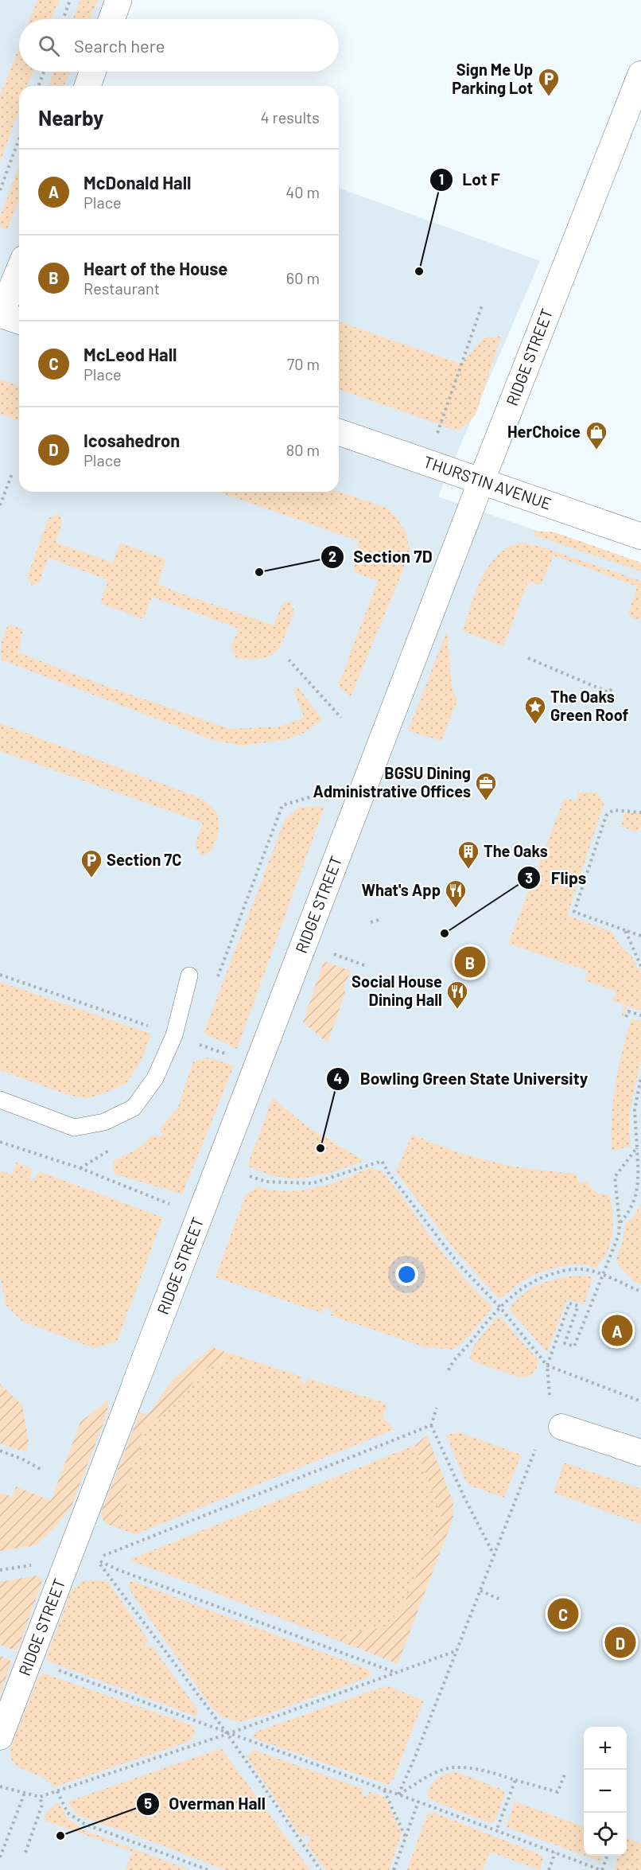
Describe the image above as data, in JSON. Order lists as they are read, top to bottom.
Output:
{
  "streets": {
    "street": ["RIDGE STREET", "THURSTIN AVENUE"]
  },
  "crossings": [
    ["RIDGE STREET", "THURSTIN AVENUE"]
  ],
  "places": {
    "parking": ["Sign Me Up Parking Lot", "Section 7C"],
    "other": [
      "Lot F",
      "Section 7D",
      "Flips",
      "Bowling Green State University",
      "Overman Hall"
    ],
    "shop": ["HerChoice"],
    "place": ["The Oaks Green Roof"],
    "office": ["BGSU Dining Administrative Offices"],
    "building": ["The Oaks"],
    "restaurant": ["What's App", "Social House Dining Hall"]
  },
  "page": {
    "search": "Search here",
    "heading": ["Nearby", "4 results"],
    "list": [
      {
        "mark": "A",
        "name": "McDonald Hall",
        "note": "Place",
        "value": "40 m"
      },
      {
        "mark": "B",
        "name": "Heart of the House",
        "note": "Restaurant",
        "value": "60 m"
      },
      {
        "mark": "C",
        "name": "McLeod Hall",
        "note": "Place",
        "value": "70 m"
      },
      {
        "mark": "D",
        "name": "Icosahedron",
        "note": "Place",
        "value": "80 m"
      }
    ],
    "pins": [
      "B",
      "A",
      "C",
      "D"
    ],
    "map_buttons": ["+", "−"]
  }
}
